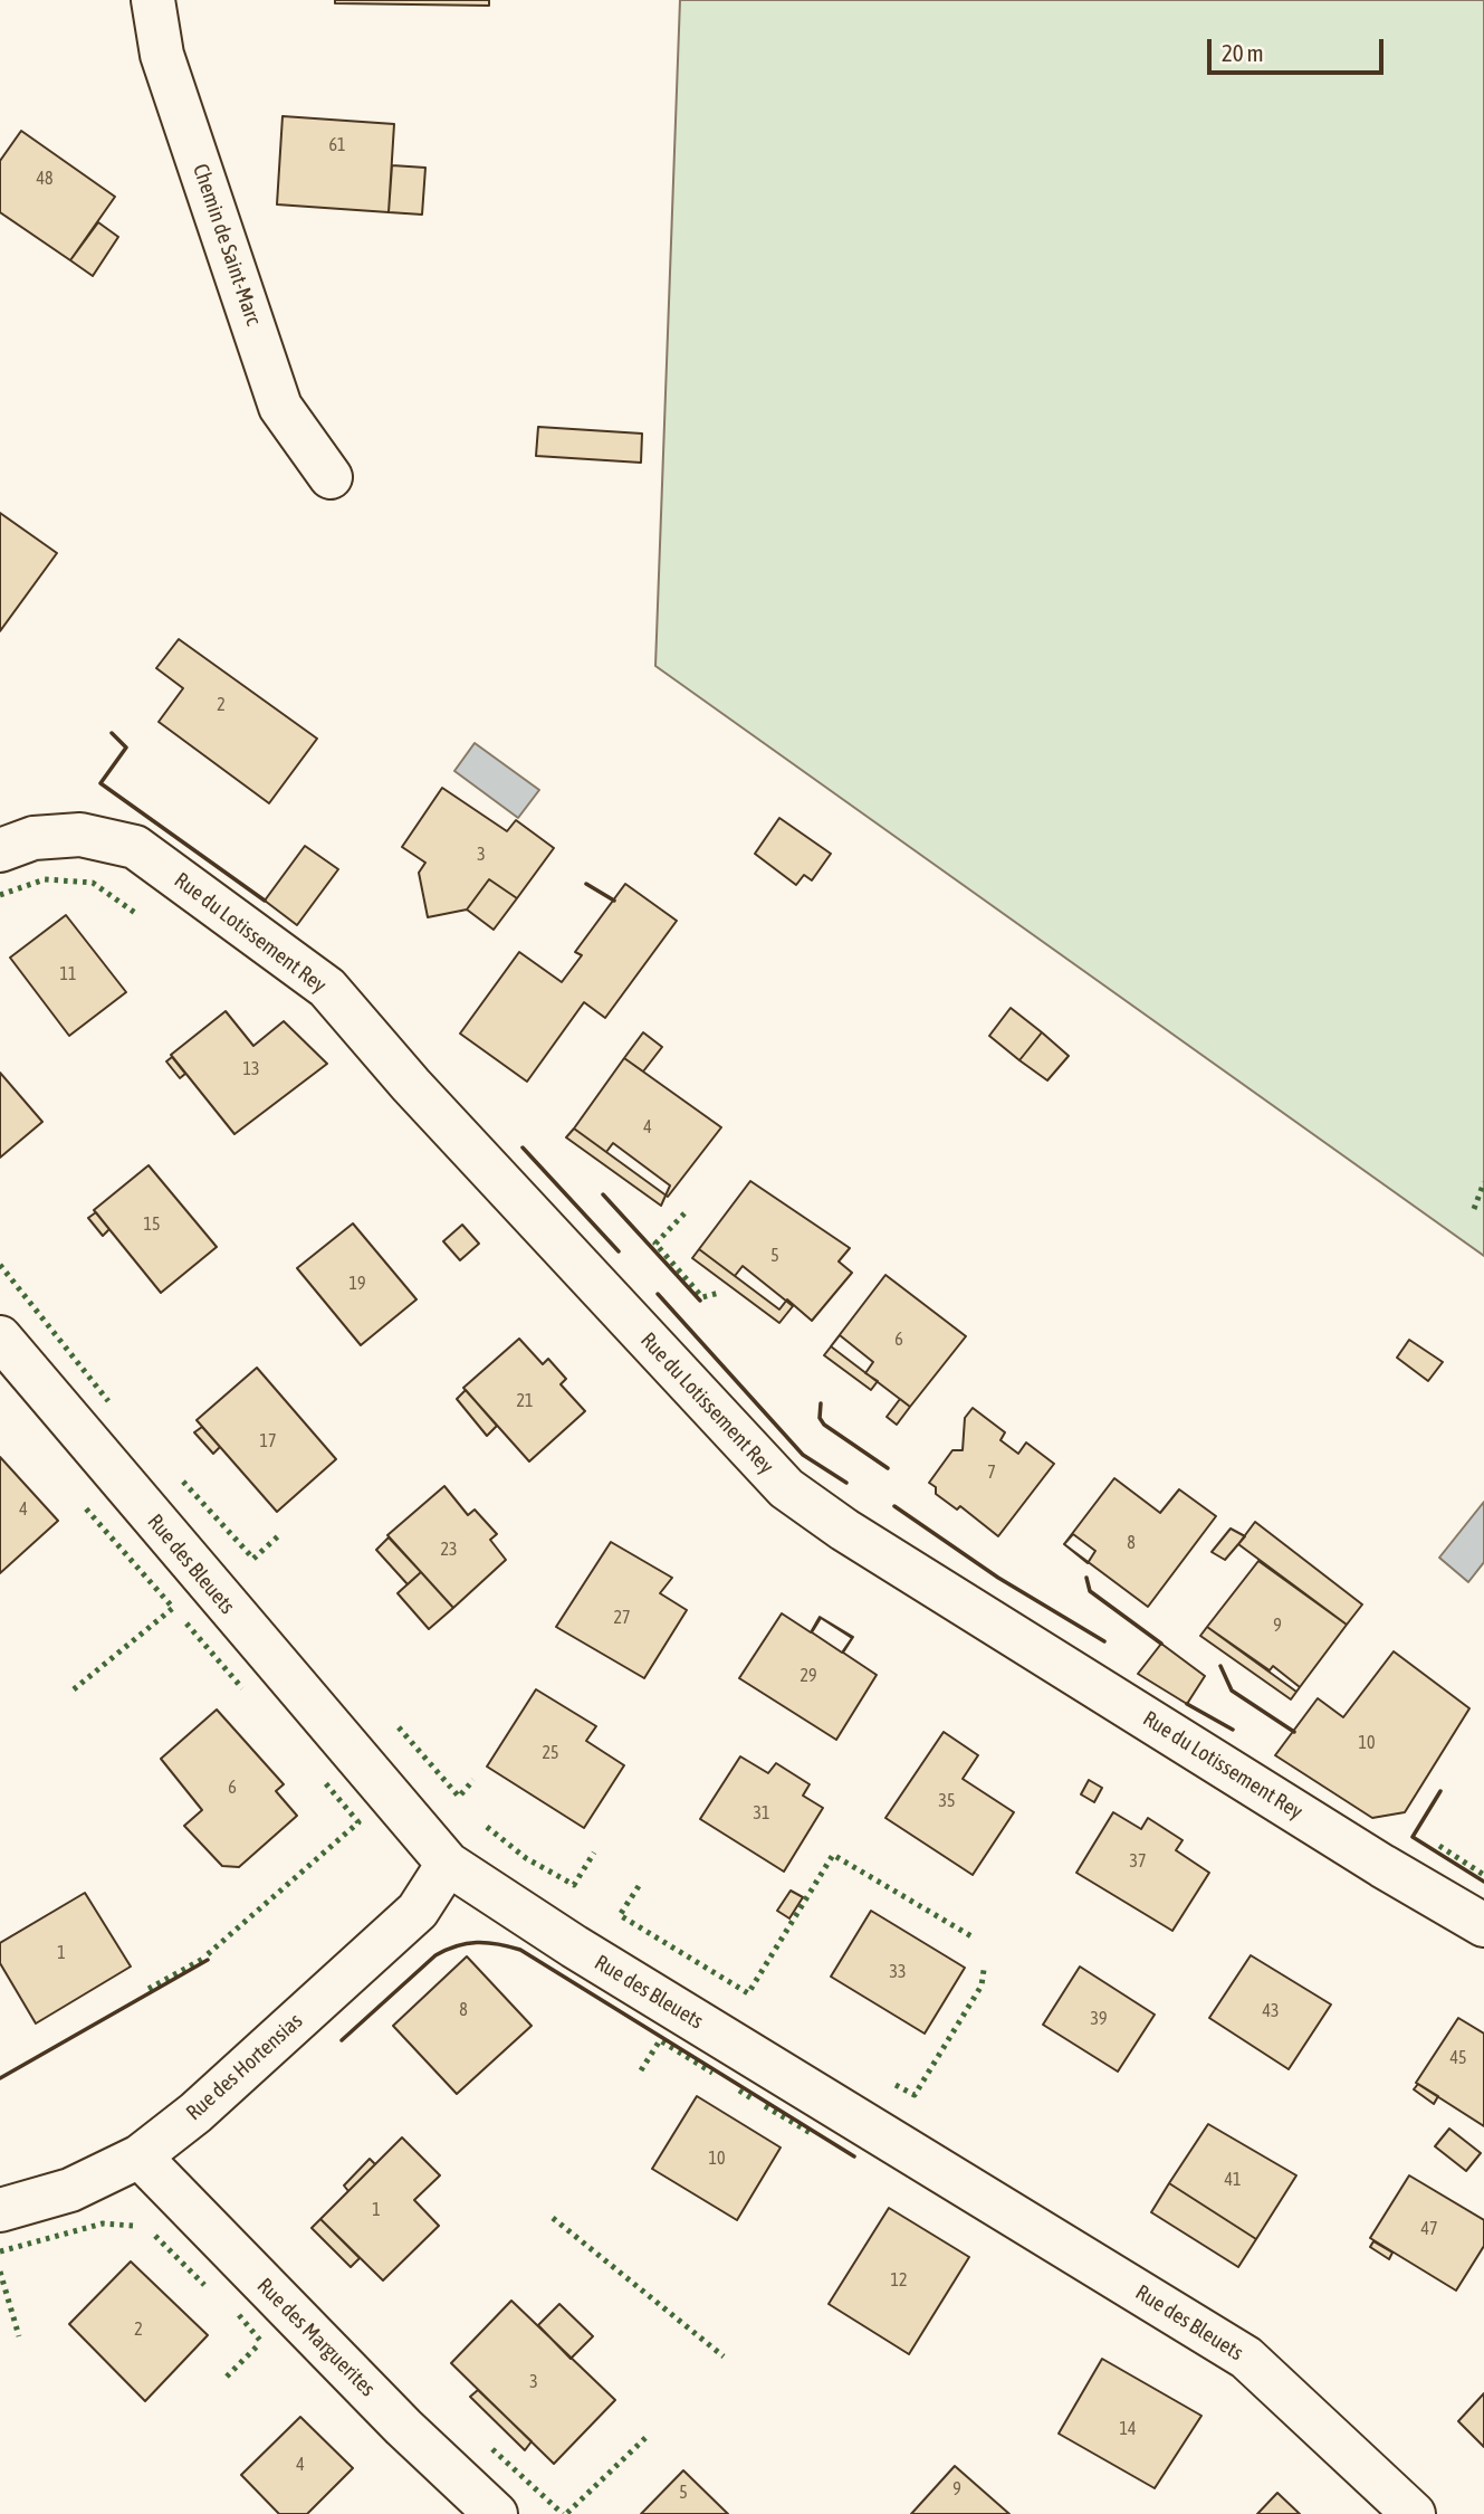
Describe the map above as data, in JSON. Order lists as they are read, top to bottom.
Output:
{
  "streets": {
    "street": [
      "Chemin de Saint-Marc",
      "Rue du Lotissement Rey",
      "Rue des Bleuets",
      "Rue des Hortensias",
      "Rue des Marguerites"
    ]
  },
  "crossings": [
    ["Rue des Bleuets", "Rue des Hortensias"],
    ["Rue des Hortensias", "Rue des Marguerites"]
  ],
  "house_numbers": [
    "61",
    "48",
    "2",
    "3",
    "11",
    "13",
    "4",
    "15",
    "5",
    "19",
    "6",
    "21",
    "17",
    "7",
    "4",
    "8",
    "23",
    "27",
    "9",
    "29",
    "10",
    "25",
    "6",
    "35",
    "31",
    "37",
    "1",
    "33",
    "8",
    "43",
    "39",
    "45",
    "10",
    "41",
    "1",
    "47",
    "12",
    "2",
    "3",
    "14",
    "4",
    "9",
    "5"
  ],
  "scale_bar": "20 m"
}
